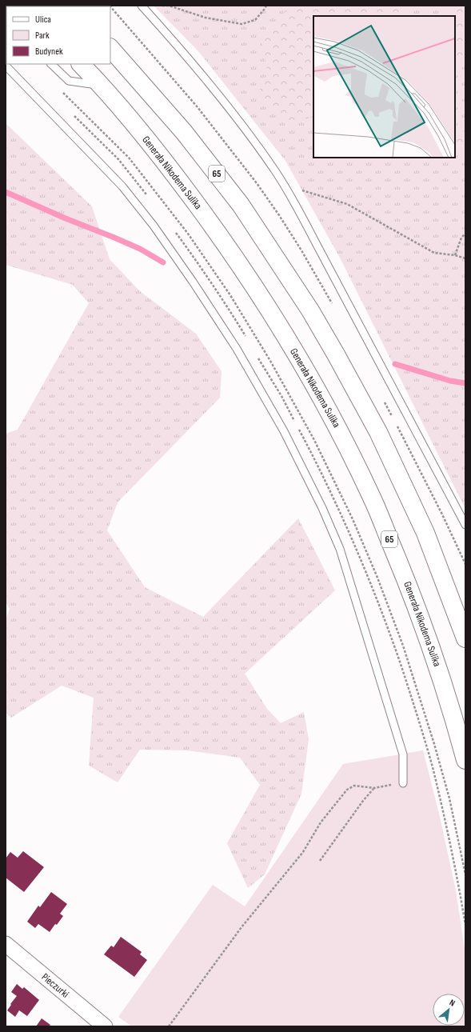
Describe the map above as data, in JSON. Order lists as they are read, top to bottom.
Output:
{
  "streets": {
    "highway": ["Generała Nikodema Sulika", "65"],
    "street": ["Pieczurki"]
  },
  "legend": ["Ulica", "Park", "Budynek"],
  "north": "top right"
}
